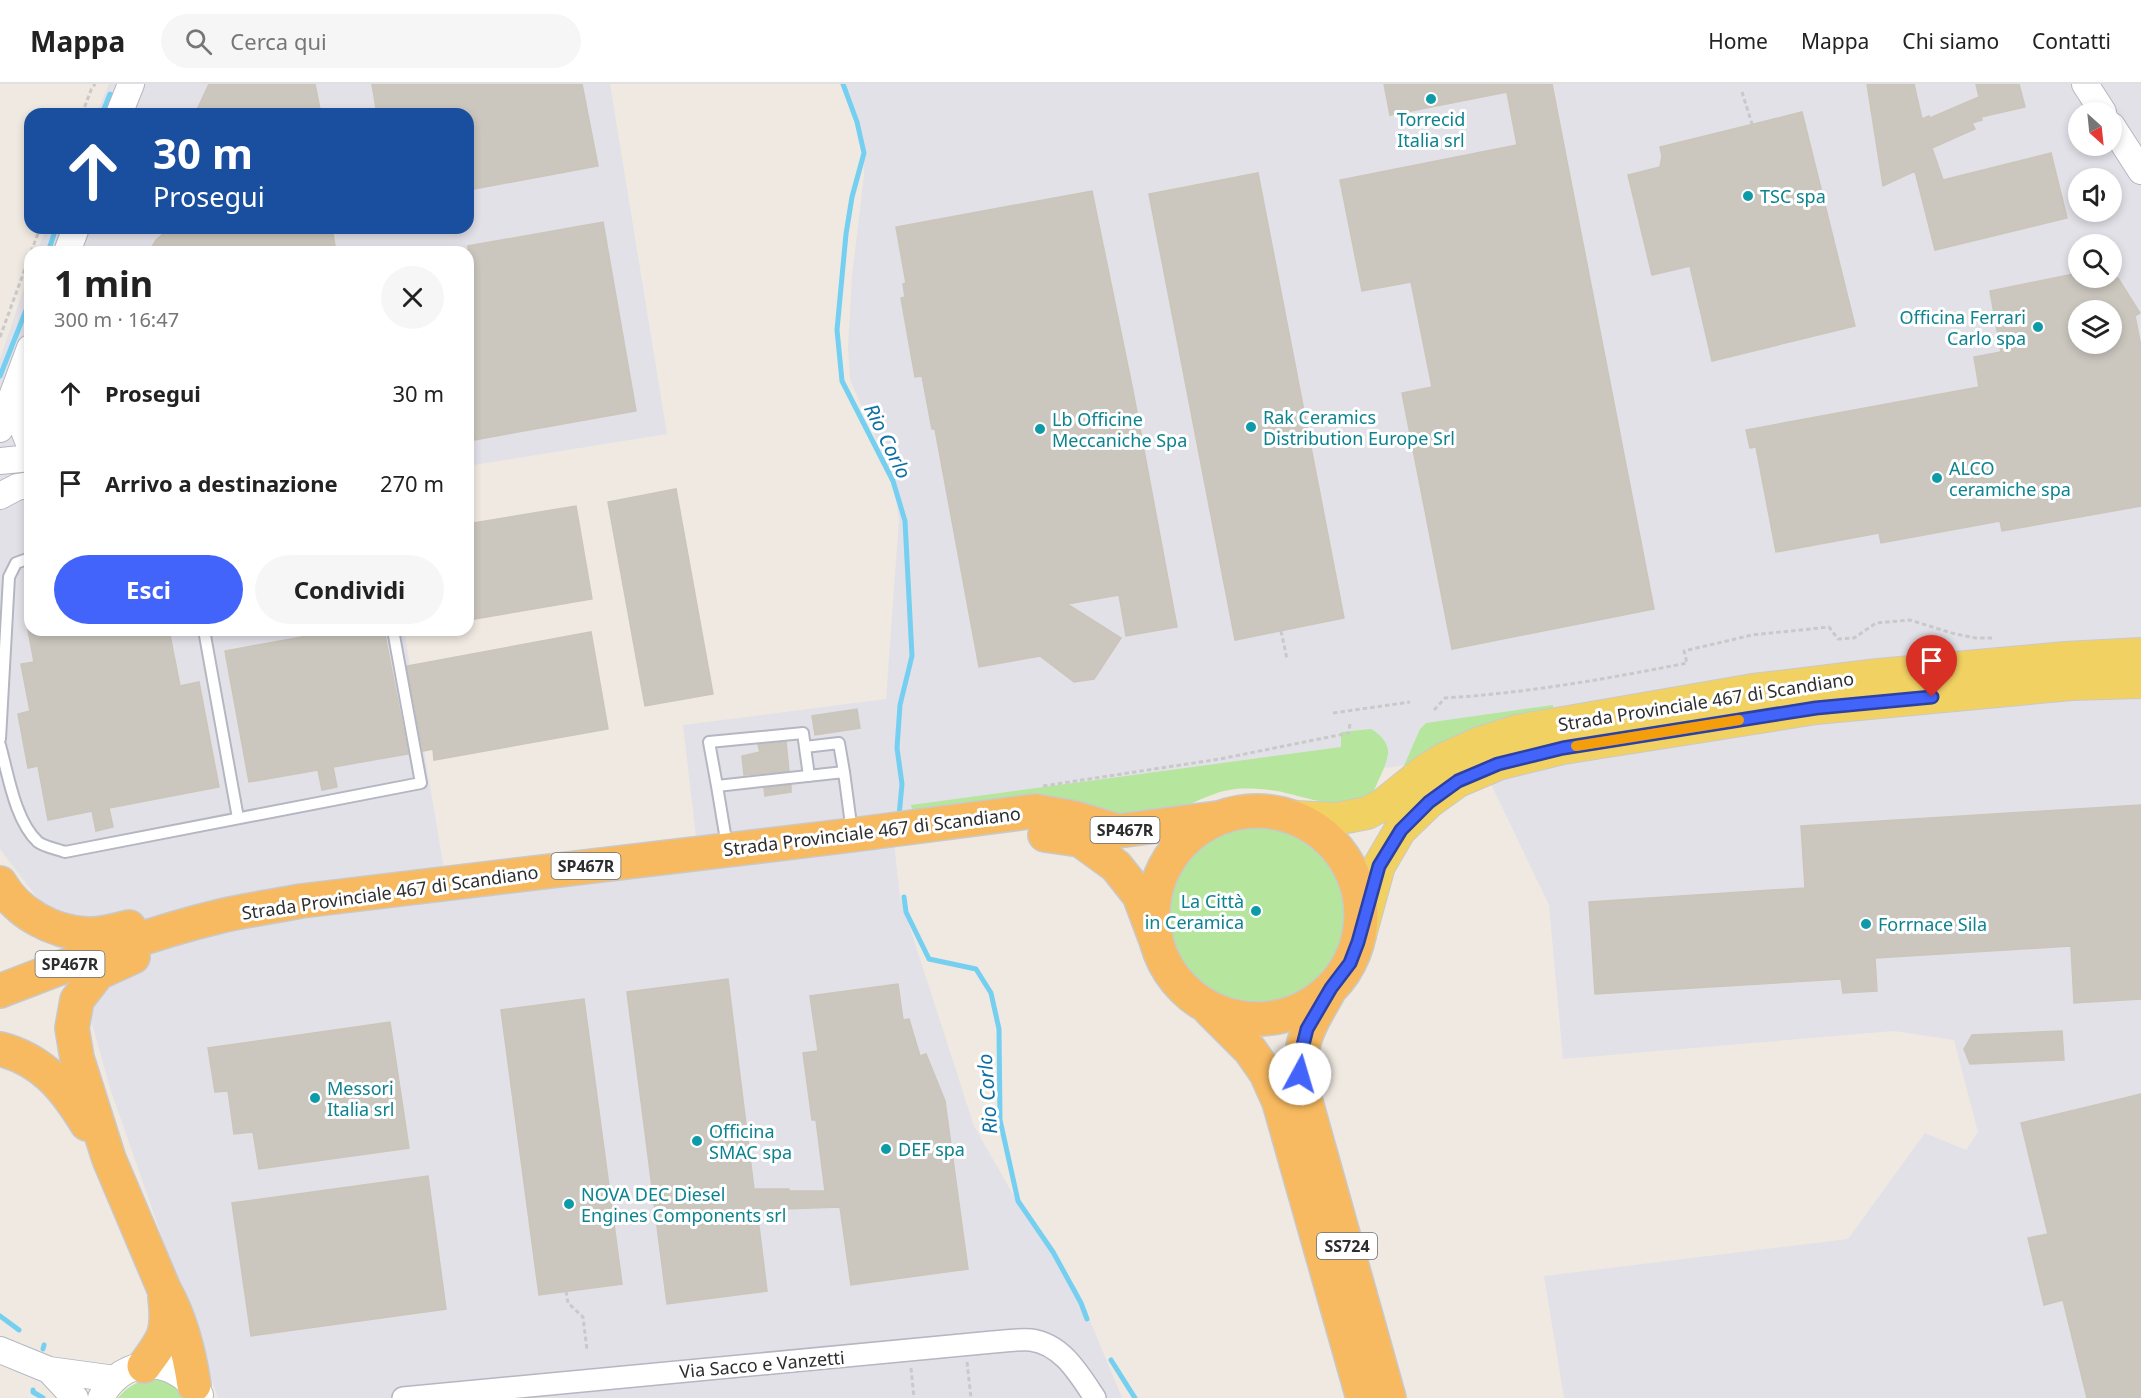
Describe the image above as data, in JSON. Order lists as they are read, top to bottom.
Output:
{
  "streets": {
    "highway": ["Strada Provinciale 467 di Scandiano", "SP467R", "SS724"],
    "street": ["Via Sacco e Vanzetti"]
  },
  "crossings": [
    ["Strada Provinciale 467 di Scandiano", "SP467R"],
    ["Strada Provinciale 467 di Scandiano", "SS724"],
    ["SP467R", "SS724"]
  ],
  "water": ["Rio Corlo"],
  "places": [
    "Torrecid Italia srl",
    "TSC spa",
    "Officina Ferrari Carlo spa",
    "Rak Ceramics Distribution Europe Srl",
    "Lb Officine Meccaniche Spa",
    "ALCO ceramiche spa",
    "La Città in Ceramica",
    "Forrnace Sila",
    "Messori Italia srl",
    "Officina SMAC spa",
    "DEF spa",
    "NOVA DEC Diesel Engines Components srl"
  ],
  "north": "bottom right",
  "page": {
    "header": "Mappa",
    "search": "Cerca qui",
    "nav": [
      "Home",
      "Mappa",
      "Chi siamo",
      "Contatti"
    ],
    "turn": ["30 m", "Prosegui"],
    "heading": ["1 min", "300 m · 16:47"],
    "list": [
      {
        "name": "Prosegui",
        "value": "30 m"
      },
      {
        "name": "Arrivo a destinazione",
        "value": "270 m"
      }
    ],
    "buttons": ["Esci", "Condividi"]
  }
}
